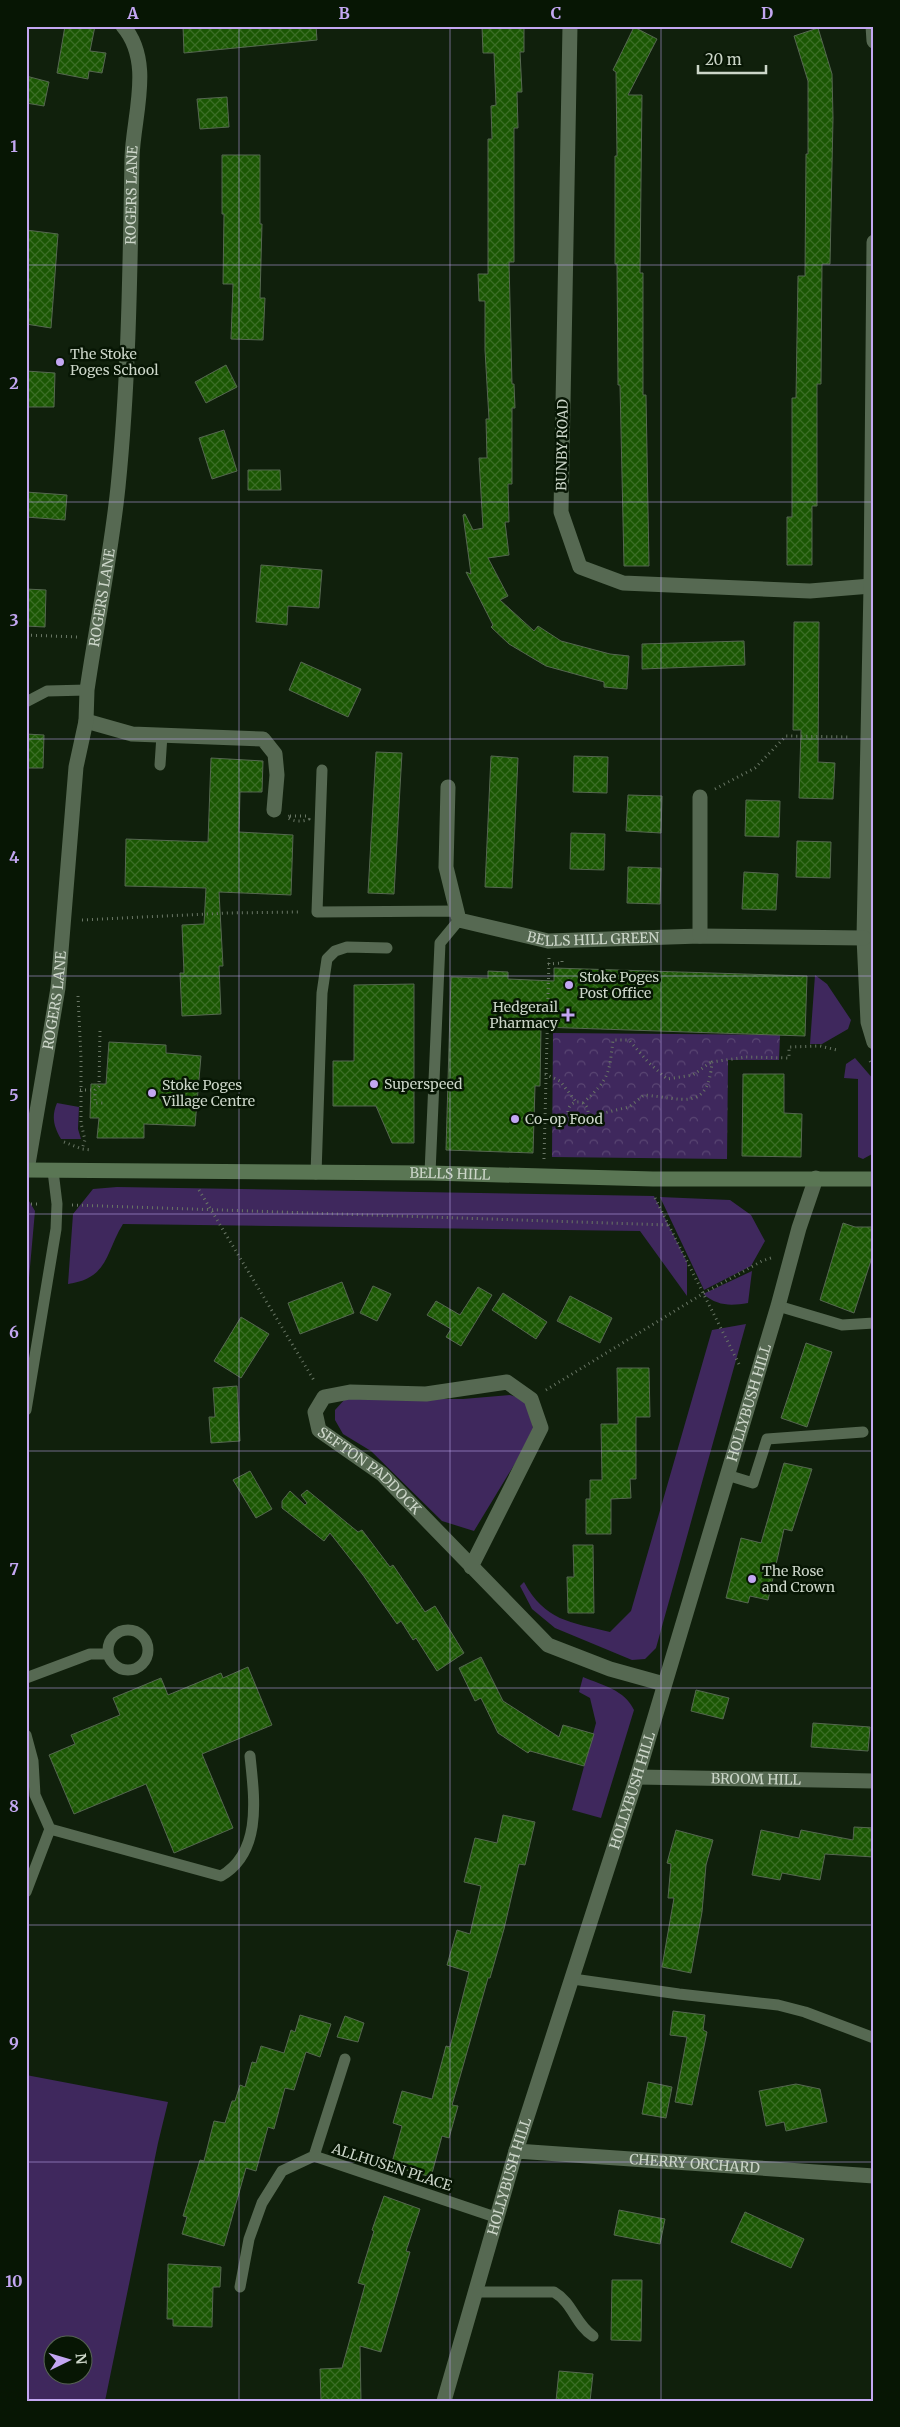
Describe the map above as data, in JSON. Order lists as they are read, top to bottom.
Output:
{
  "streets": {
    "main road": ["BELLS HILL"],
    "street": [
      "ROGERS LANE",
      "BUNBY ROAD",
      "BELLS HILL GREEN",
      "HOLLYBUSH HILL",
      "SEFTON PADDOCK",
      "BROOM HILL",
      "CHERRY ORCHARD"
    ],
    "lane": ["ALLHUSEN PLACE"]
  },
  "crossings": [
    ["ROGERS LANE", "BELLS HILL"],
    ["BELLS HILL", "HOLLYBUSH HILL"],
    ["HOLLYBUSH HILL", "SEFTON PADDOCK"],
    ["HOLLYBUSH HILL", "BROOM HILL"],
    ["HOLLYBUSH HILL", "CHERRY ORCHARD"],
    ["HOLLYBUSH HILL", "ALLHUSEN PLACE"]
  ],
  "places": {
    "other": [
      "The Stoke Poges School",
      "Stoke Poges Post Office",
      "Superspeed",
      "Stoke Poges Village Centre",
      "Co-op Food",
      "The Rose and Crown"
    ],
    "health": ["Hedgerail Pharmacy"]
  },
  "scale_bar": "20 m",
  "north": "right",
  "grid": {
    "columns": [
      "A",
      "B",
      "C",
      "D"
    ],
    "rows": [
      "1",
      "2",
      "3",
      "4",
      "5",
      "6",
      "7",
      "8",
      "9",
      "10"
    ]
  }
}
